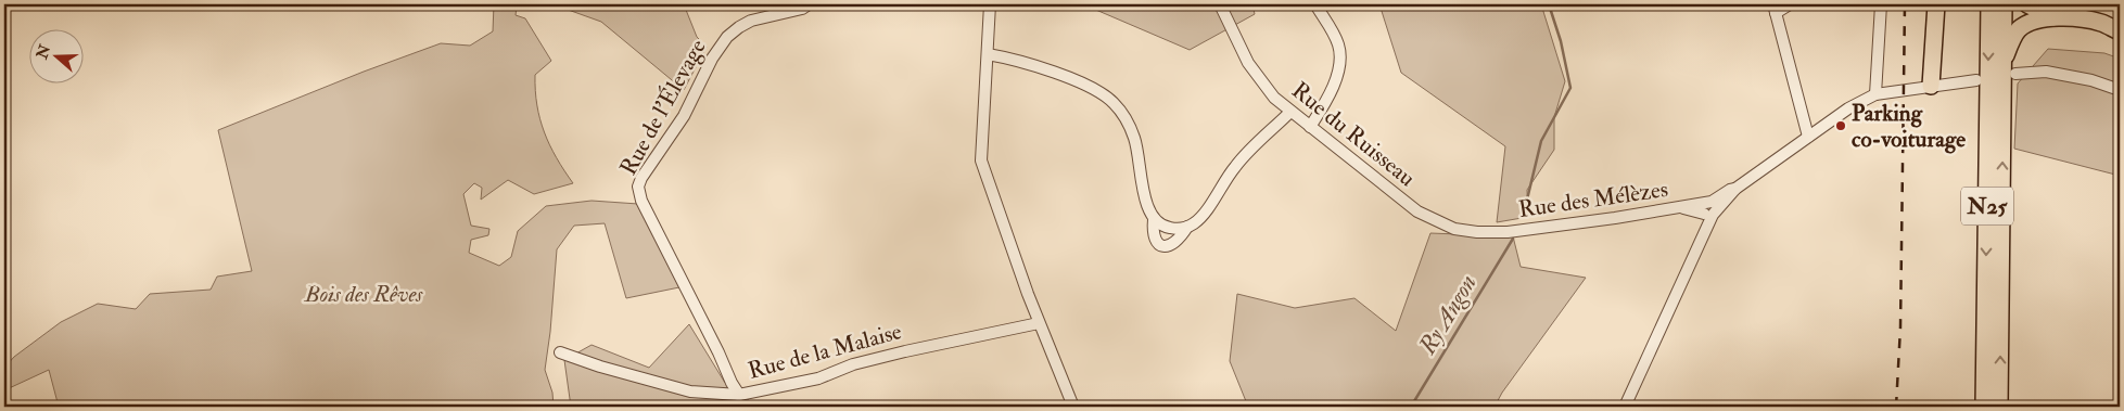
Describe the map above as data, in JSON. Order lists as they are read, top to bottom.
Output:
{
  "streets": {
    "highway": ["N25"],
    "street": [
      "Rue de l'Élevage",
      "Rue du Ruisseau",
      "Rue des Mélèzes",
      "Rue de la Malaise"
    ]
  },
  "crossings": [
    ["Rue de l'Élevage", "Rue de la Malaise"],
    ["Rue du Ruisseau", "Rue des Mélèzes"]
  ],
  "water": ["Ry Angon"],
  "parks": ["Bois des Rêves"],
  "places": ["Parking co-voiturage"],
  "north": "left"
}
